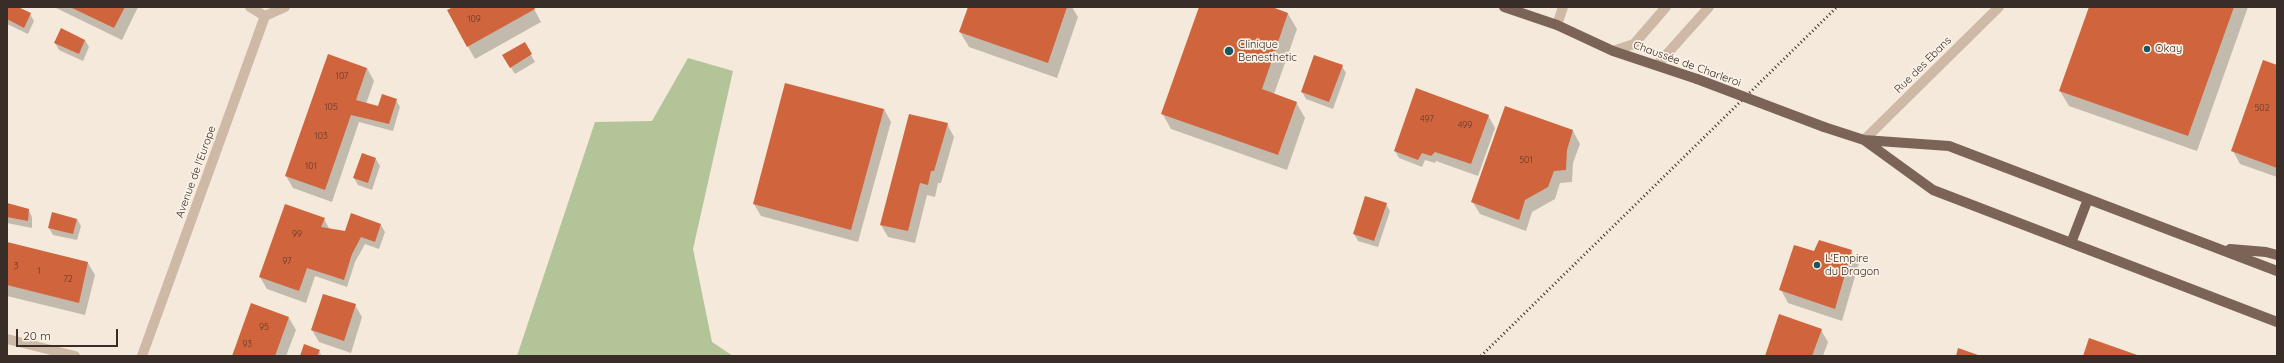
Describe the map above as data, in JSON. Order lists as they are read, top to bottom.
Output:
{
  "streets": {
    "main road": ["Chaussée de Charleroi"],
    "street": ["Rue des Ebans", "Avenue de l'Europe"]
  },
  "crossings": [
    ["Chaussée de Charleroi", "Rue des Ebans"]
  ],
  "places": ["Okay", "Clinique Benesthetic", "L'Empire du Dragon"],
  "house_numbers": [
    "109",
    "107",
    "105",
    "502",
    "497",
    "499",
    "103",
    "501",
    "101",
    "99",
    "97",
    "3",
    "1",
    "72",
    "95",
    "93"
  ],
  "scale_bar": "20 m"
}
